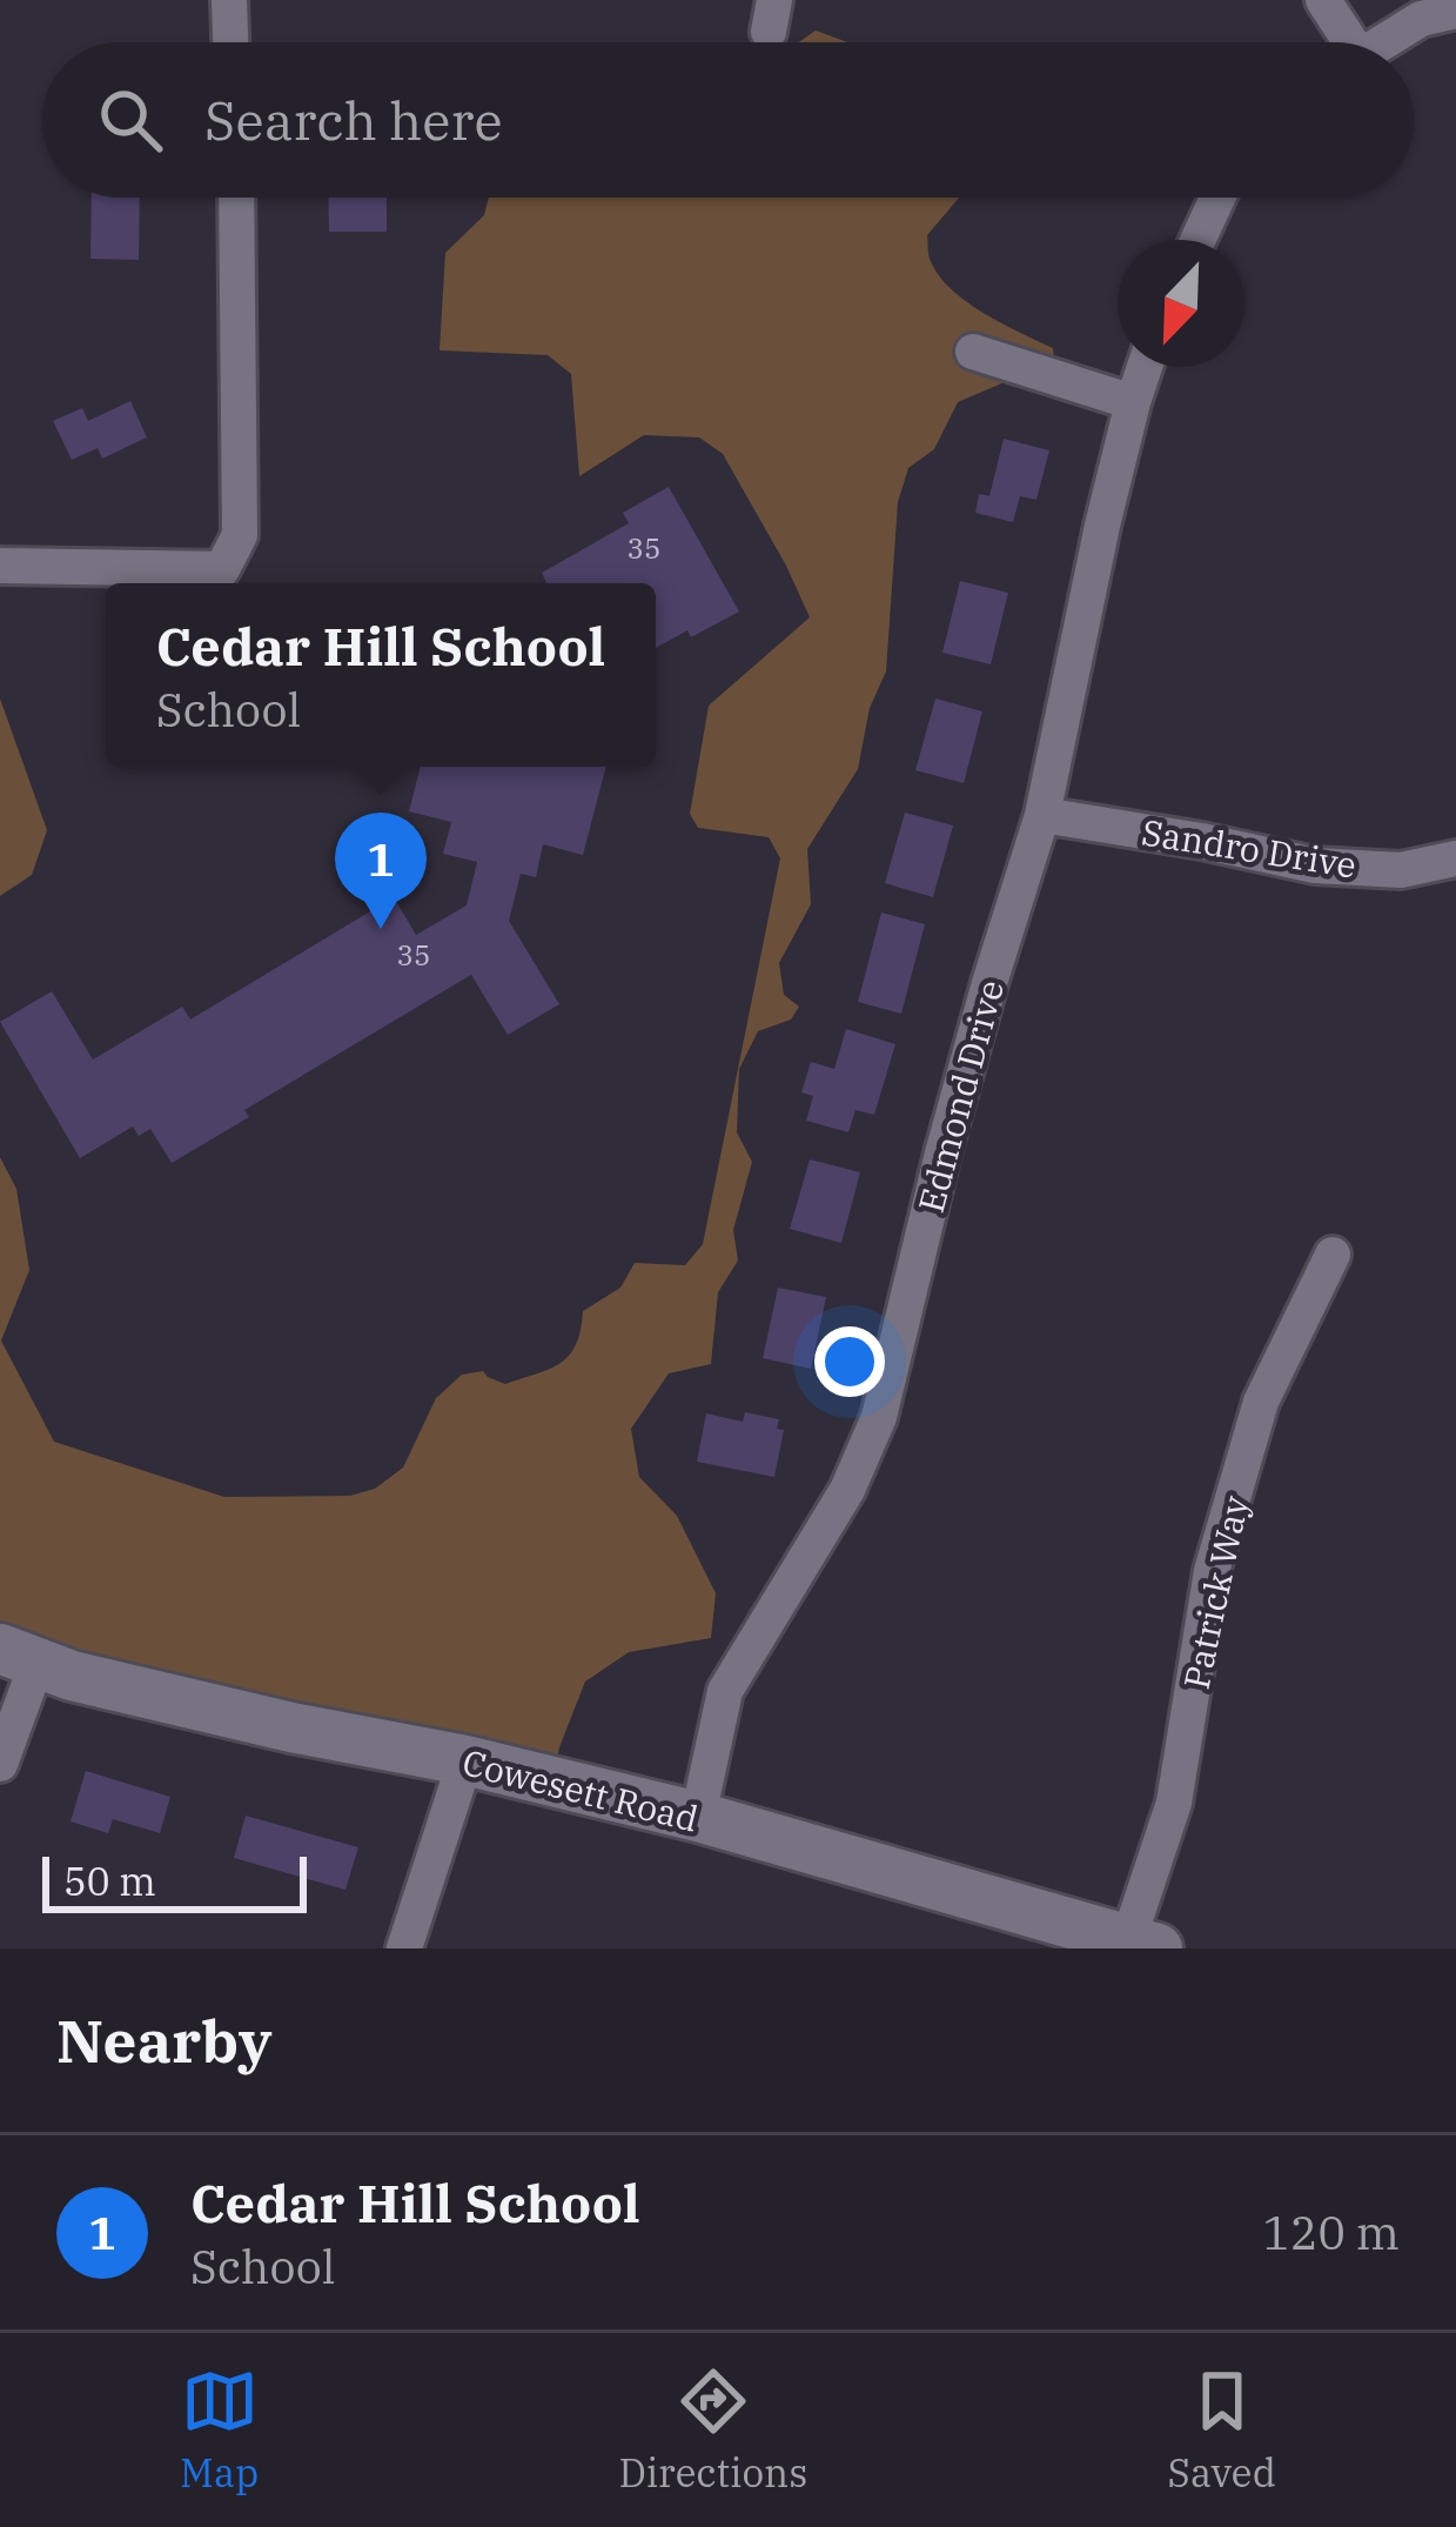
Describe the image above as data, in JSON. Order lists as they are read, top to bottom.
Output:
{
  "streets": {
    "main road": ["Cowesett Road"],
    "street": ["Sandro Drive", "Edmond Drive", "Patrick Way"]
  },
  "crossings": [
    ["Sandro Drive", "Edmond Drive"],
    ["Edmond Drive", "Cowesett Road"],
    ["Patrick Way", "Cowesett Road"]
  ],
  "house_numbers": ["35", "35"],
  "scale_bar": "50 m",
  "north": "bottom left",
  "page": {
    "search": "Search here",
    "popup": ["Cedar Hill School", "School"],
    "pins": "1",
    "scale": "50 m",
    "heading": "Nearby",
    "list": [
      {
        "mark": "1",
        "name": "Cedar Hill School",
        "note": "School",
        "value": "120 m"
      }
    ],
    "nav": ["Map", "Directions", "Saved"]
  }
}
